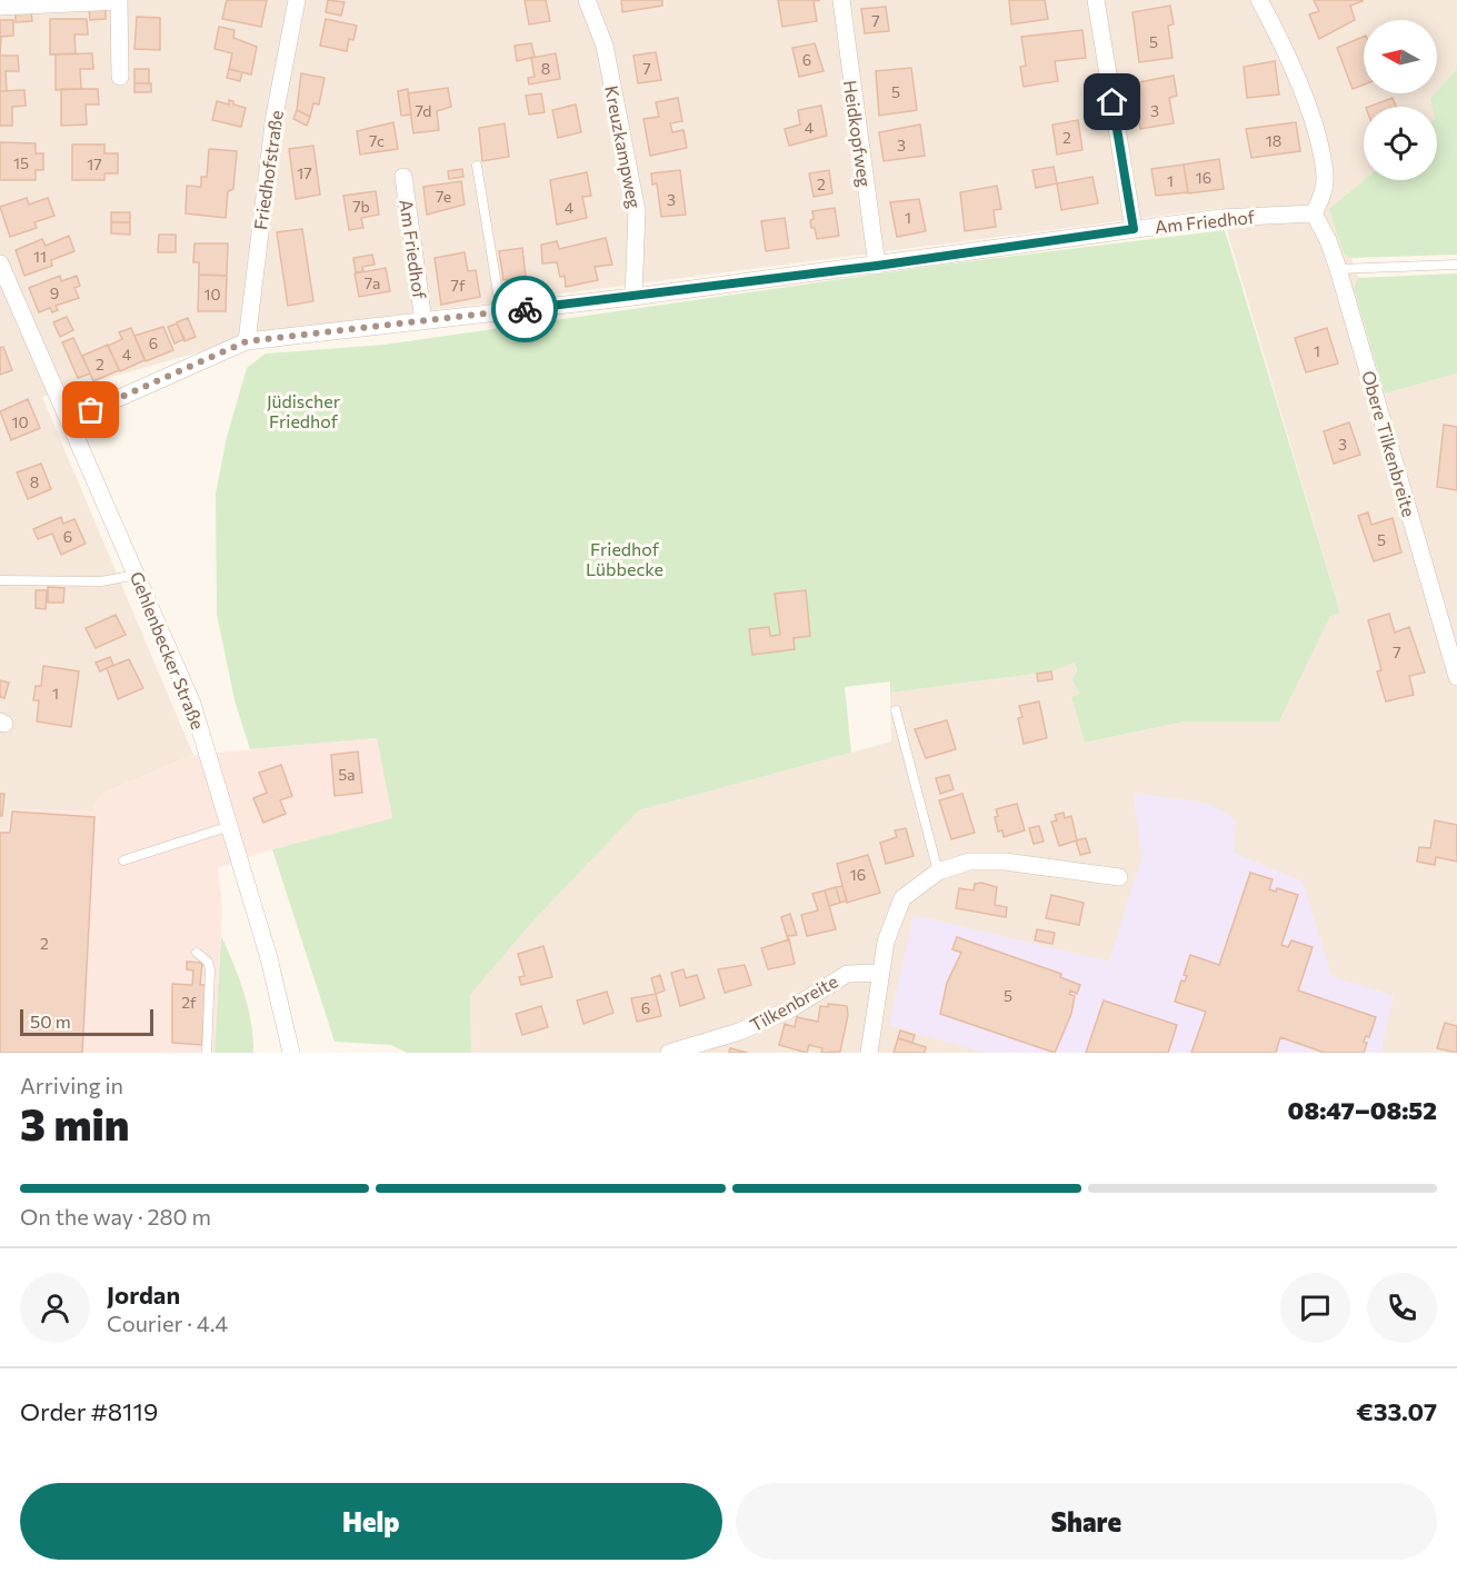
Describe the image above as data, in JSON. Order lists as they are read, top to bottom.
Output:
{
  "streets": {
    "street": [
      "Heidkopfweg",
      "Kreuzkampweg",
      "Friedhofstraße",
      "Am Friedhof",
      "Obere Tilkenbreite",
      "Gehlenbecker Straße",
      "Tilkenbreite"
    ]
  },
  "crossings": [
    ["Heidkopfweg", "Am Friedhof"],
    ["Kreuzkampweg", "Am Friedhof"],
    ["Friedhofstraße", "Am Friedhof"],
    ["Am Friedhof", "Obere Tilkenbreite"],
    ["Am Friedhof", "Gehlenbecker Straße"]
  ],
  "parks": ["Jüdischer Friedhof", "Friedhof Lübbecke"],
  "house_numbers": [
    "7",
    "5",
    "6",
    "8",
    "7",
    "5",
    "7d",
    "3",
    "4",
    "2",
    "7c",
    "18",
    "3",
    "15",
    "17",
    "17",
    "16",
    "1",
    "2",
    "7e",
    "3",
    "7b",
    "4",
    "1",
    "11",
    "7a",
    "7f",
    "9",
    "10",
    "6",
    "1",
    "4",
    "2",
    "10",
    "3",
    "8",
    "6",
    "5",
    "7",
    "1",
    "5a",
    "16",
    "2",
    "5",
    "2f",
    "6"
  ],
  "scale_bar": "50 m",
  "north": "left",
  "page": {
    "scale": "50 m",
    "heading": ["3 min", "Arriving in", "08:47–08:52"],
    "panel": [
      "Jordan",
      "Courier · 4.4",
      "Order #8119",
      "€33.07"
    ],
    "bar": "On the way · 280 m",
    "buttons": ["Help", "Share"]
  }
}
